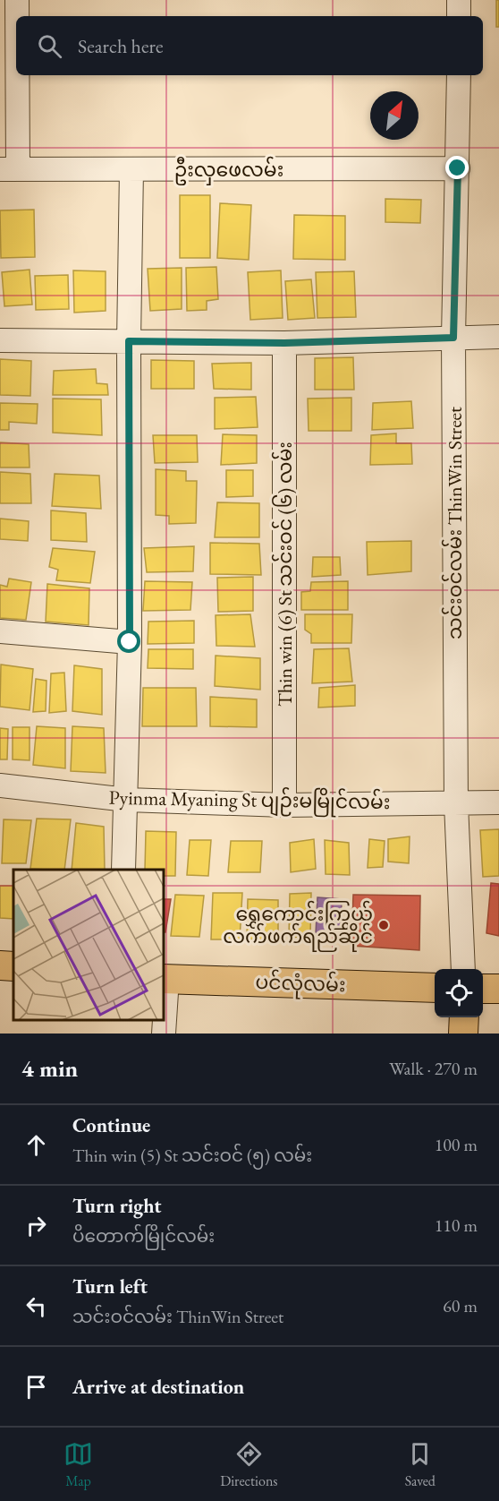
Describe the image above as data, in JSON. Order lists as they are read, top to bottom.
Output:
{
  "streets": {
    "main road": ["ပင်လုံလမ်း"],
    "street": [
      "ဦးလှဖေလမ်း",
      "သင်းဝင်လမ်း ThinWin Street",
      "Thin win (6) St သင်းဝင် (၆) လမ်း",
      "Pyinma Myaning St ပျဉ်းမမြိုင်လမ်း"
    ]
  },
  "crossings": [
    ["ဦးလှဖေလမ်း", "သင်းဝင်လမ်း ThinWin Street"],
    ["သင်းဝင်လမ်း ThinWin Street", "Pyinma Myaning St ပျဉ်းမမြိုင်လမ်း"],
    ["Thin win (6) St သင်းဝင် (၆) လမ်း", "Pyinma Myaning St ပျဉ်းမမြိုင်လမ်း"]
  ],
  "places": ["ရွှေကောင်းကြွယ် လက်ဖက်ရည်ဆိုင်"],
  "north": "top right",
  "page": {
    "search": "Search here",
    "heading": ["4 min", "Walk · 270 m"],
    "list": [
      ["Continue", "Thin win (5) St သင်းဝင် (၅) လမ်း", "100 m"],
      ["Turn right", "ပိတောက်မြိုင်လမ်း", "110 m"],
      ["Turn left", "သင်းဝင်လမ်း ThinWin Street", "60 m"],
      "Arrive at destination"
    ],
    "nav": ["Map", "Directions", "Saved"]
  }
}
